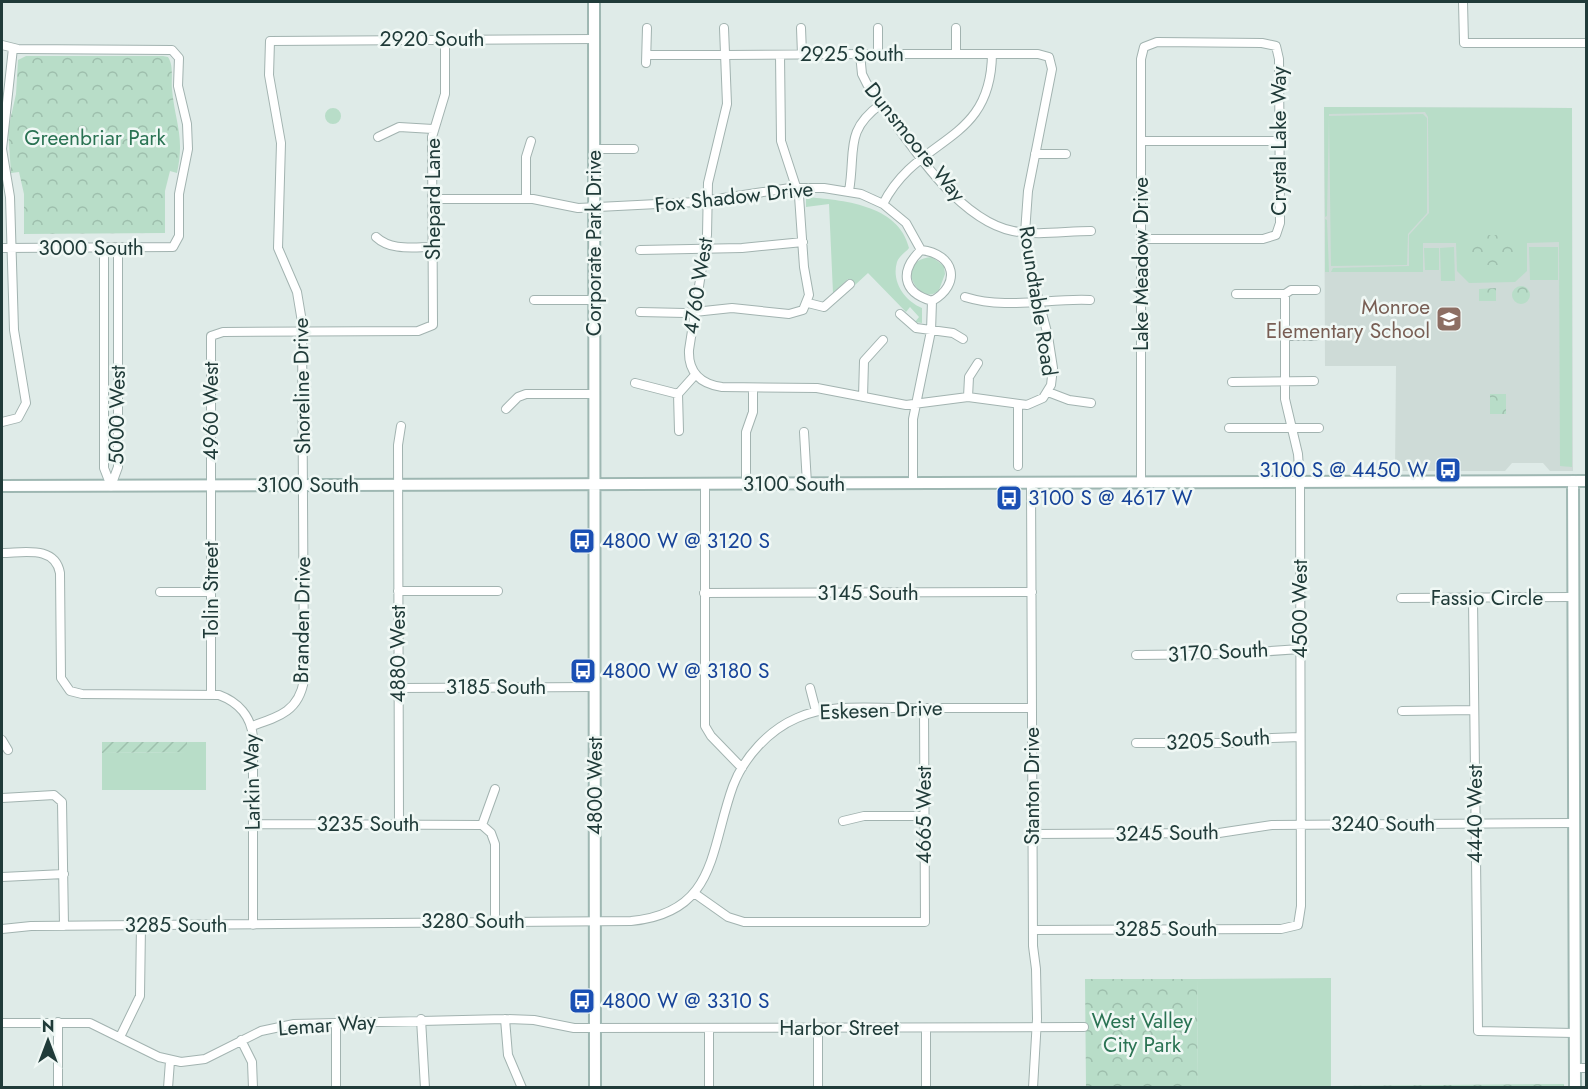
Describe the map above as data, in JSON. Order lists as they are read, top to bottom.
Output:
{
  "streets": {
    "main road": ["Corporate Park Drive", "3100 South", "4800 West"],
    "street": [
      "2920 South",
      "2925 South",
      "Crystal Lake Way",
      "Dunsmoore Way",
      "Fox Shadow Drive",
      "Shepard Lane",
      "3000 South",
      "Lake Meadow Drive",
      "4760 West",
      "Roundtable Road",
      "Shoreline Drive",
      "4960 West",
      "5000 West",
      "Tolin Street",
      "3145 South",
      "Fassio Circle",
      "4500 West",
      "Branden Drive",
      "3170 South",
      "4880 West",
      "3185 South",
      "Eskesen Drive",
      "3205 South",
      "Larkin Way",
      "Stanton Drive",
      "4440 West",
      "4665 West",
      "3235 South",
      "3240 South",
      "3245 South",
      "3280 South",
      "3285 South",
      "Lemar Way",
      "Harbor Street"
    ]
  },
  "crossings": [
    ["2920 South", "Shepard Lane"],
    ["2920 South", "Corporate Park Drive"],
    ["2920 South", "Shoreline Drive"],
    ["2925 South", "Dunsmoore Way"],
    ["2925 South", "4760 West"],
    ["2925 South", "Roundtable Road"],
    ["Crystal Lake Way", "Lake Meadow Drive"],
    ["Dunsmoore Way", "Roundtable Road"],
    ["Fox Shadow Drive", "Shepard Lane"],
    ["Fox Shadow Drive", "Corporate Park Drive"],
    ["Fox Shadow Drive", "4760 West"],
    ["Shepard Lane", "Shoreline Drive"],
    ["Shepard Lane", "4960 West"],
    ["Corporate Park Drive", "3100 South"],
    ["Corporate Park Drive", "4800 West"],
    ["3000 South", "5000 West"],
    ["Lake Meadow Drive", "3100 South"],
    ["4760 West", "Roundtable Road"],
    ["Shoreline Drive", "4960 West"],
    ["Shoreline Drive", "3100 South"],
    ["Shoreline Drive", "Branden Drive"],
    ["4960 West", "3100 South"],
    ["4960 West", "Tolin Street"],
    ["5000 West", "3100 South"],
    ["3100 South", "Tolin Street"],
    ["3100 South", "4500 West"],
    ["3100 South", "Branden Drive"],
    ["3100 South", "4880 West"],
    ["3100 South", "4800 West"],
    ["3100 South", "Stanton Drive"],
    ["Tolin Street", "Larkin Way"],
    ["3145 South", "Stanton Drive"],
    ["Fassio Circle", "4440 West"],
    ["4500 West", "3170 South"],
    ["4500 West", "3205 South"],
    ["4500 West", "3240 South"],
    ["4500 West", "3245 South"],
    ["4500 West", "3285 South"],
    ["Branden Drive", "Larkin Way"],
    ["4880 West", "3185 South"],
    ["4880 West", "3235 South"],
    ["3185 South", "4800 West"],
    ["Eskesen Drive", "4800 West"],
    ["Eskesen Drive", "Stanton Drive"],
    ["Eskesen Drive", "4665 West"],
    ["Eskesen Drive", "3280 South"],
    ["Larkin Way", "3235 South"],
    ["Larkin Way", "3285 South"],
    ["4800 West", "3280 South"],
    ["4800 West", "Lemar Way"],
    ["4800 West", "Harbor Street"],
    ["Stanton Drive", "3245 South"],
    ["Stanton Drive", "3285 South"],
    ["Stanton Drive", "Harbor Street"],
    ["4440 West", "3240 South"],
    ["3240 South", "3245 South"],
    ["3280 South", "3285 South"],
    ["Lemar Way", "Harbor Street"]
  ],
  "parks": ["Greenbriar Park", "West Valley City Park"],
  "places": {
    "school or university": ["Monroe Elementary School"],
    "bus stop": [
      "3100 S @ 4450 W",
      "3100 S @ 4617 W",
      "4800 W @ 3120 S",
      "4800 W @ 3180 S",
      "4800 W @ 3310 S"
    ]
  },
  "north": "top"
}
